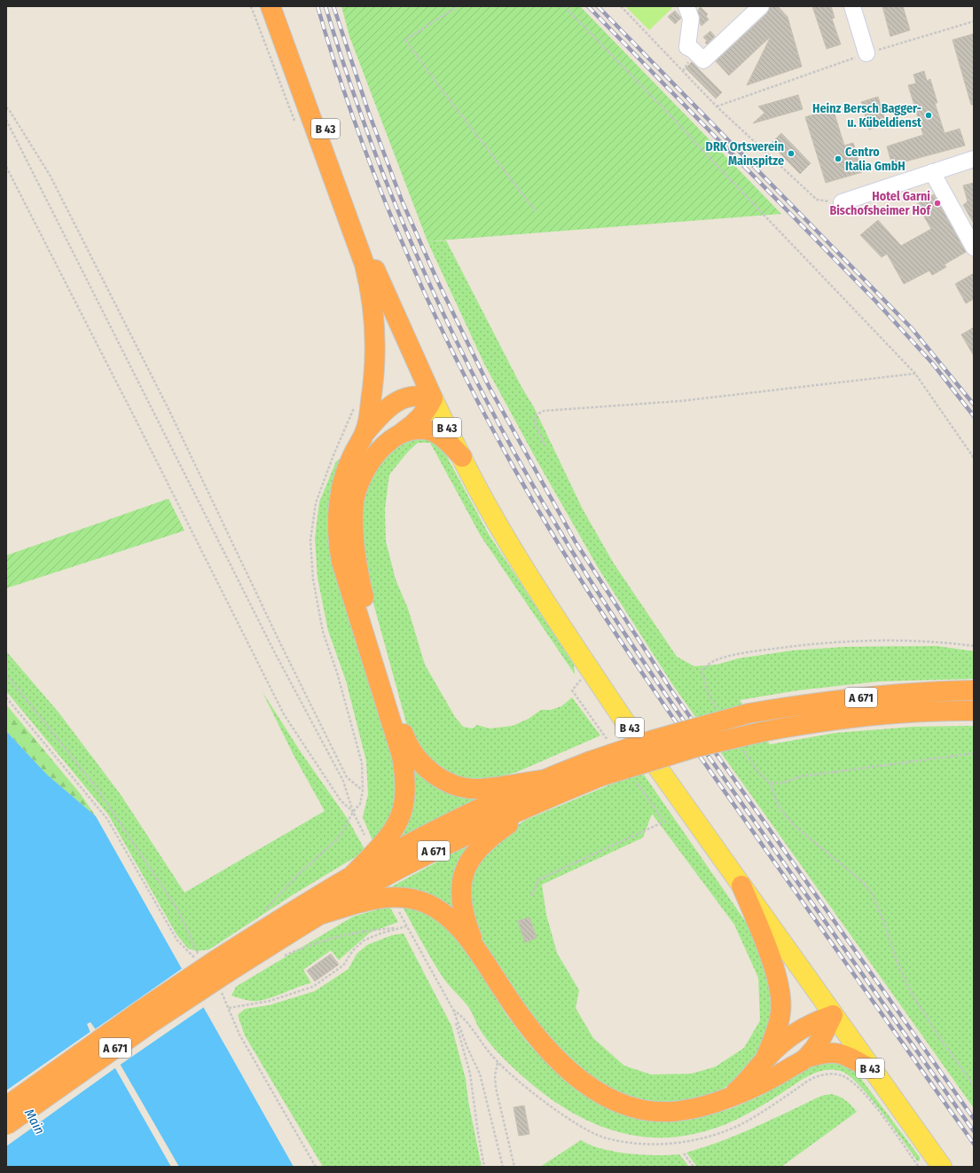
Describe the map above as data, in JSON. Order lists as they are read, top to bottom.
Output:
{
  "streets": {
    "highway": ["B 43", "A 671"]
  },
  "water": ["Main"],
  "places": [
    "Heinz Bersch Bagger- u. Kübeldienst",
    "DRK Ortsverein Mainspitze",
    "Centro Italia GmbH",
    "Hotel Garni Bischofsheimer Hof"
  ]
}
